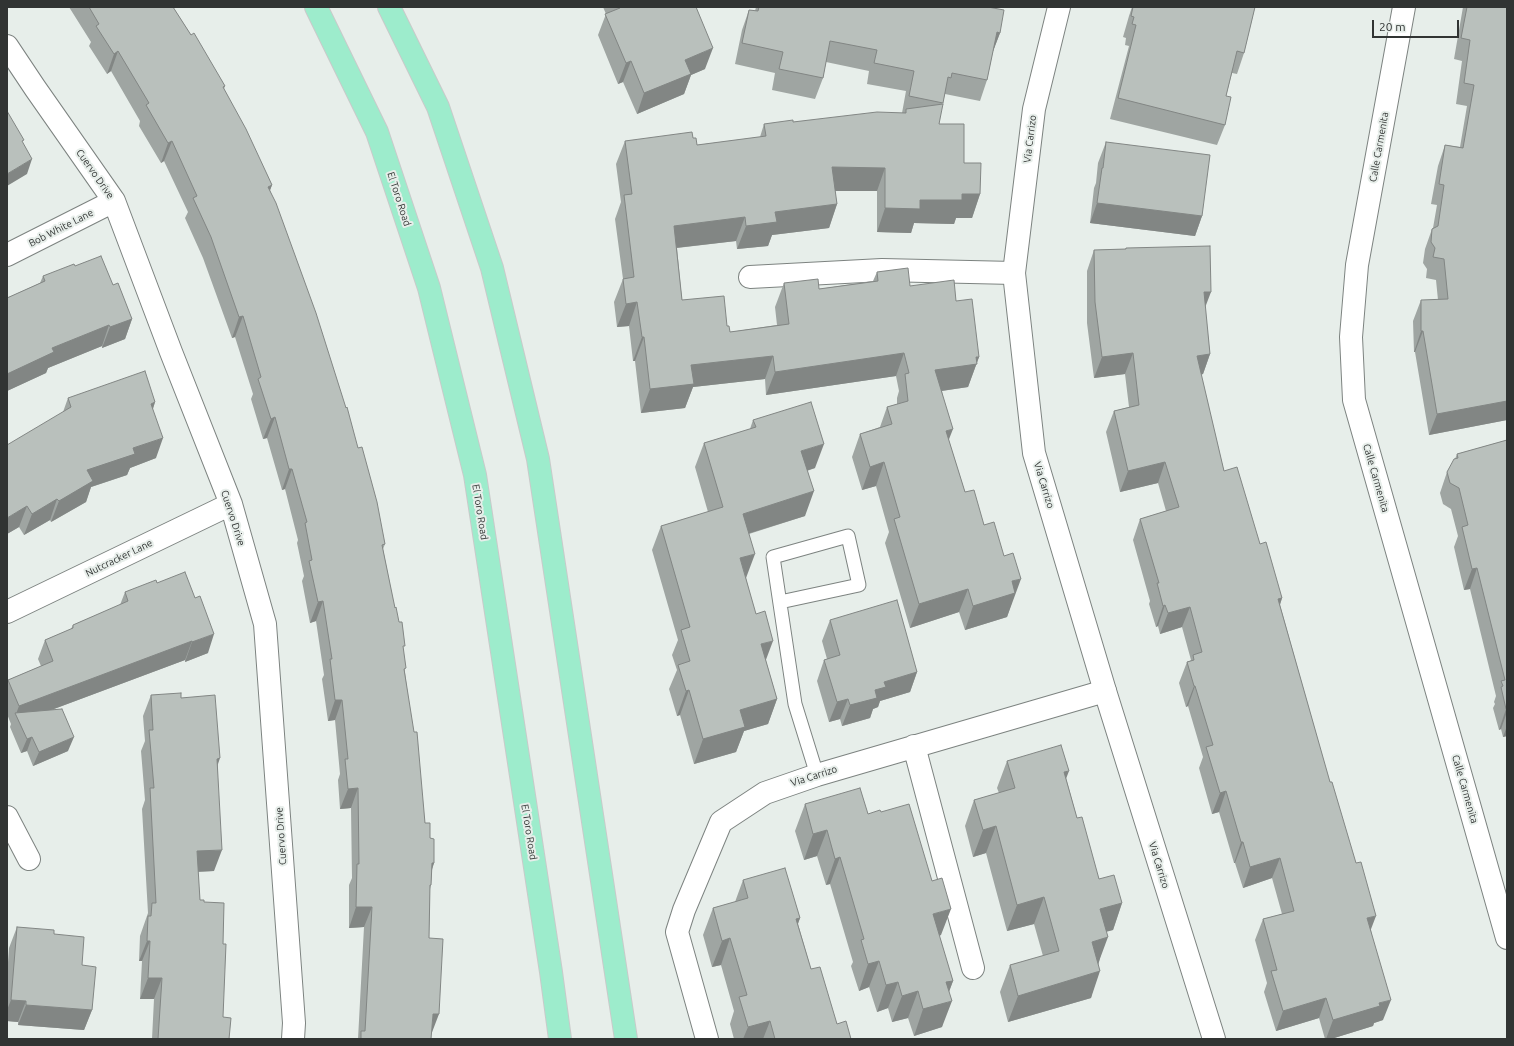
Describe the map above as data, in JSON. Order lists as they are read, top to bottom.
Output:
{
  "streets": {
    "main road": ["El Toro Road"],
    "street": [
      "Via Carrizo",
      "Calle Carmenita",
      "Cuervo Drive",
      "Bob White Lane",
      "Nutcracker Lane"
    ]
  },
  "crossings": [
    ["Cuervo Drive", "Bob White Lane"],
    ["Cuervo Drive", "Nutcracker Lane"]
  ],
  "scale_bar": "20 m"
}
